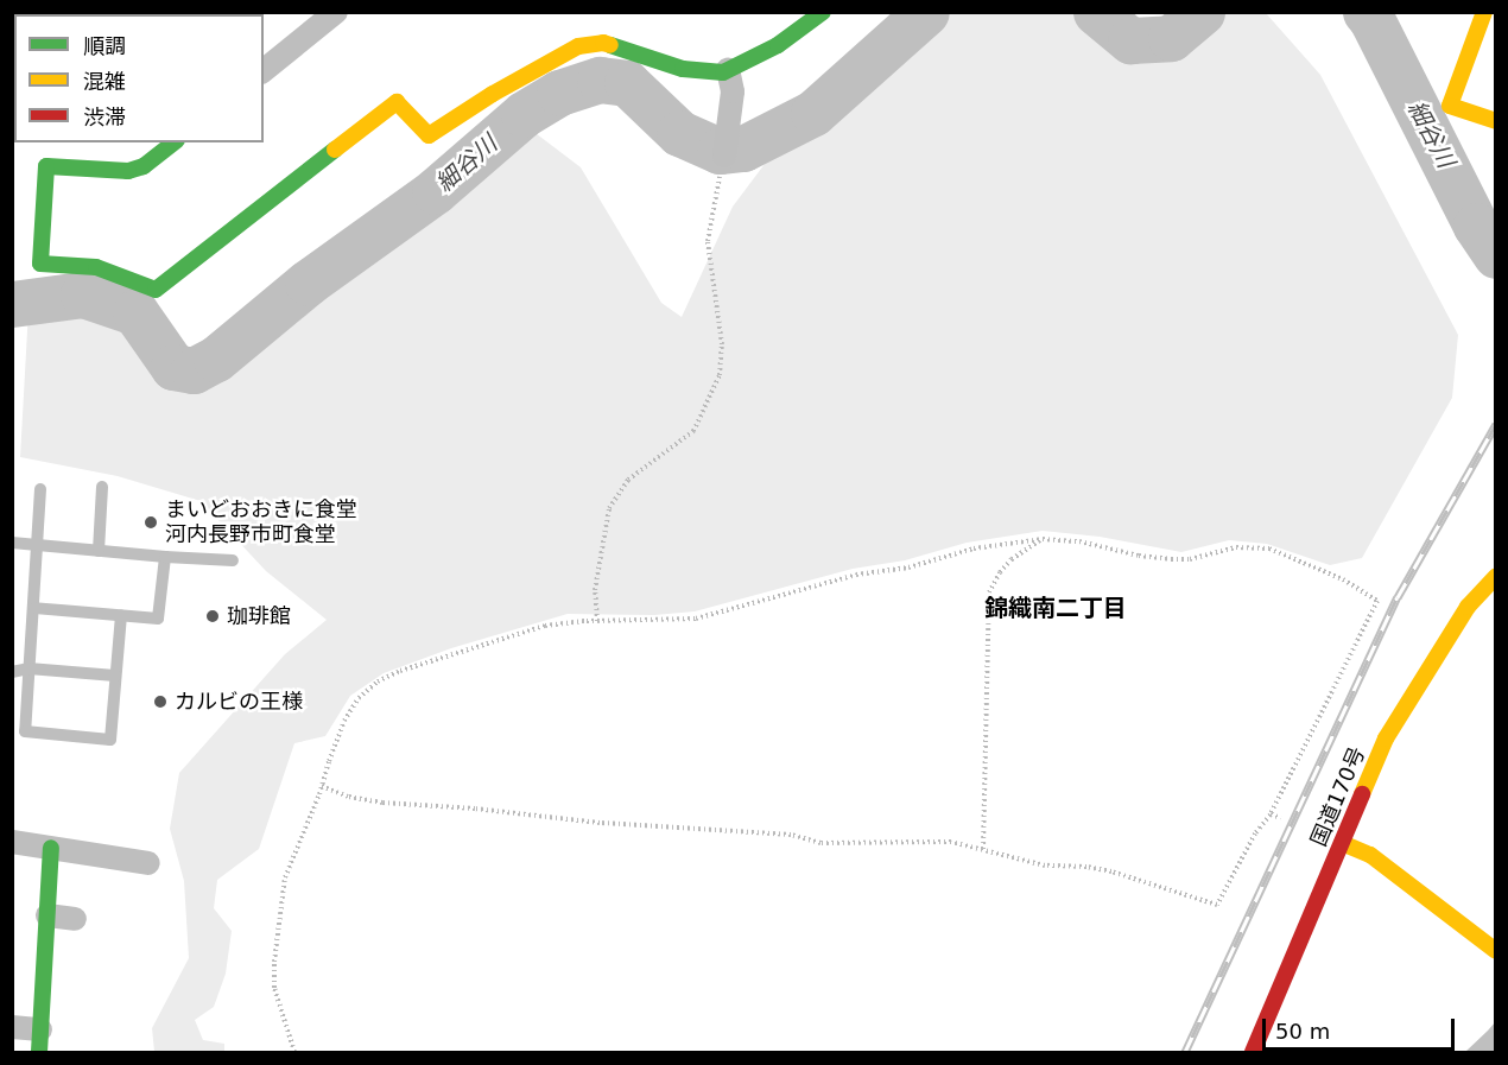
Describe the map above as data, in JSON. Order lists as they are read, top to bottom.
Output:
{
  "streets": {
    "main road": ["国道170号"]
  },
  "districts": ["錦織南二丁目"],
  "water": ["細谷川"],
  "places": ["まいどおおきに食堂 河内長野市町食堂", "珈琲館", "カルビの王様"],
  "legend": ["順調", "混雑", "渋滞"],
  "scale_bar": "50 m"
}
